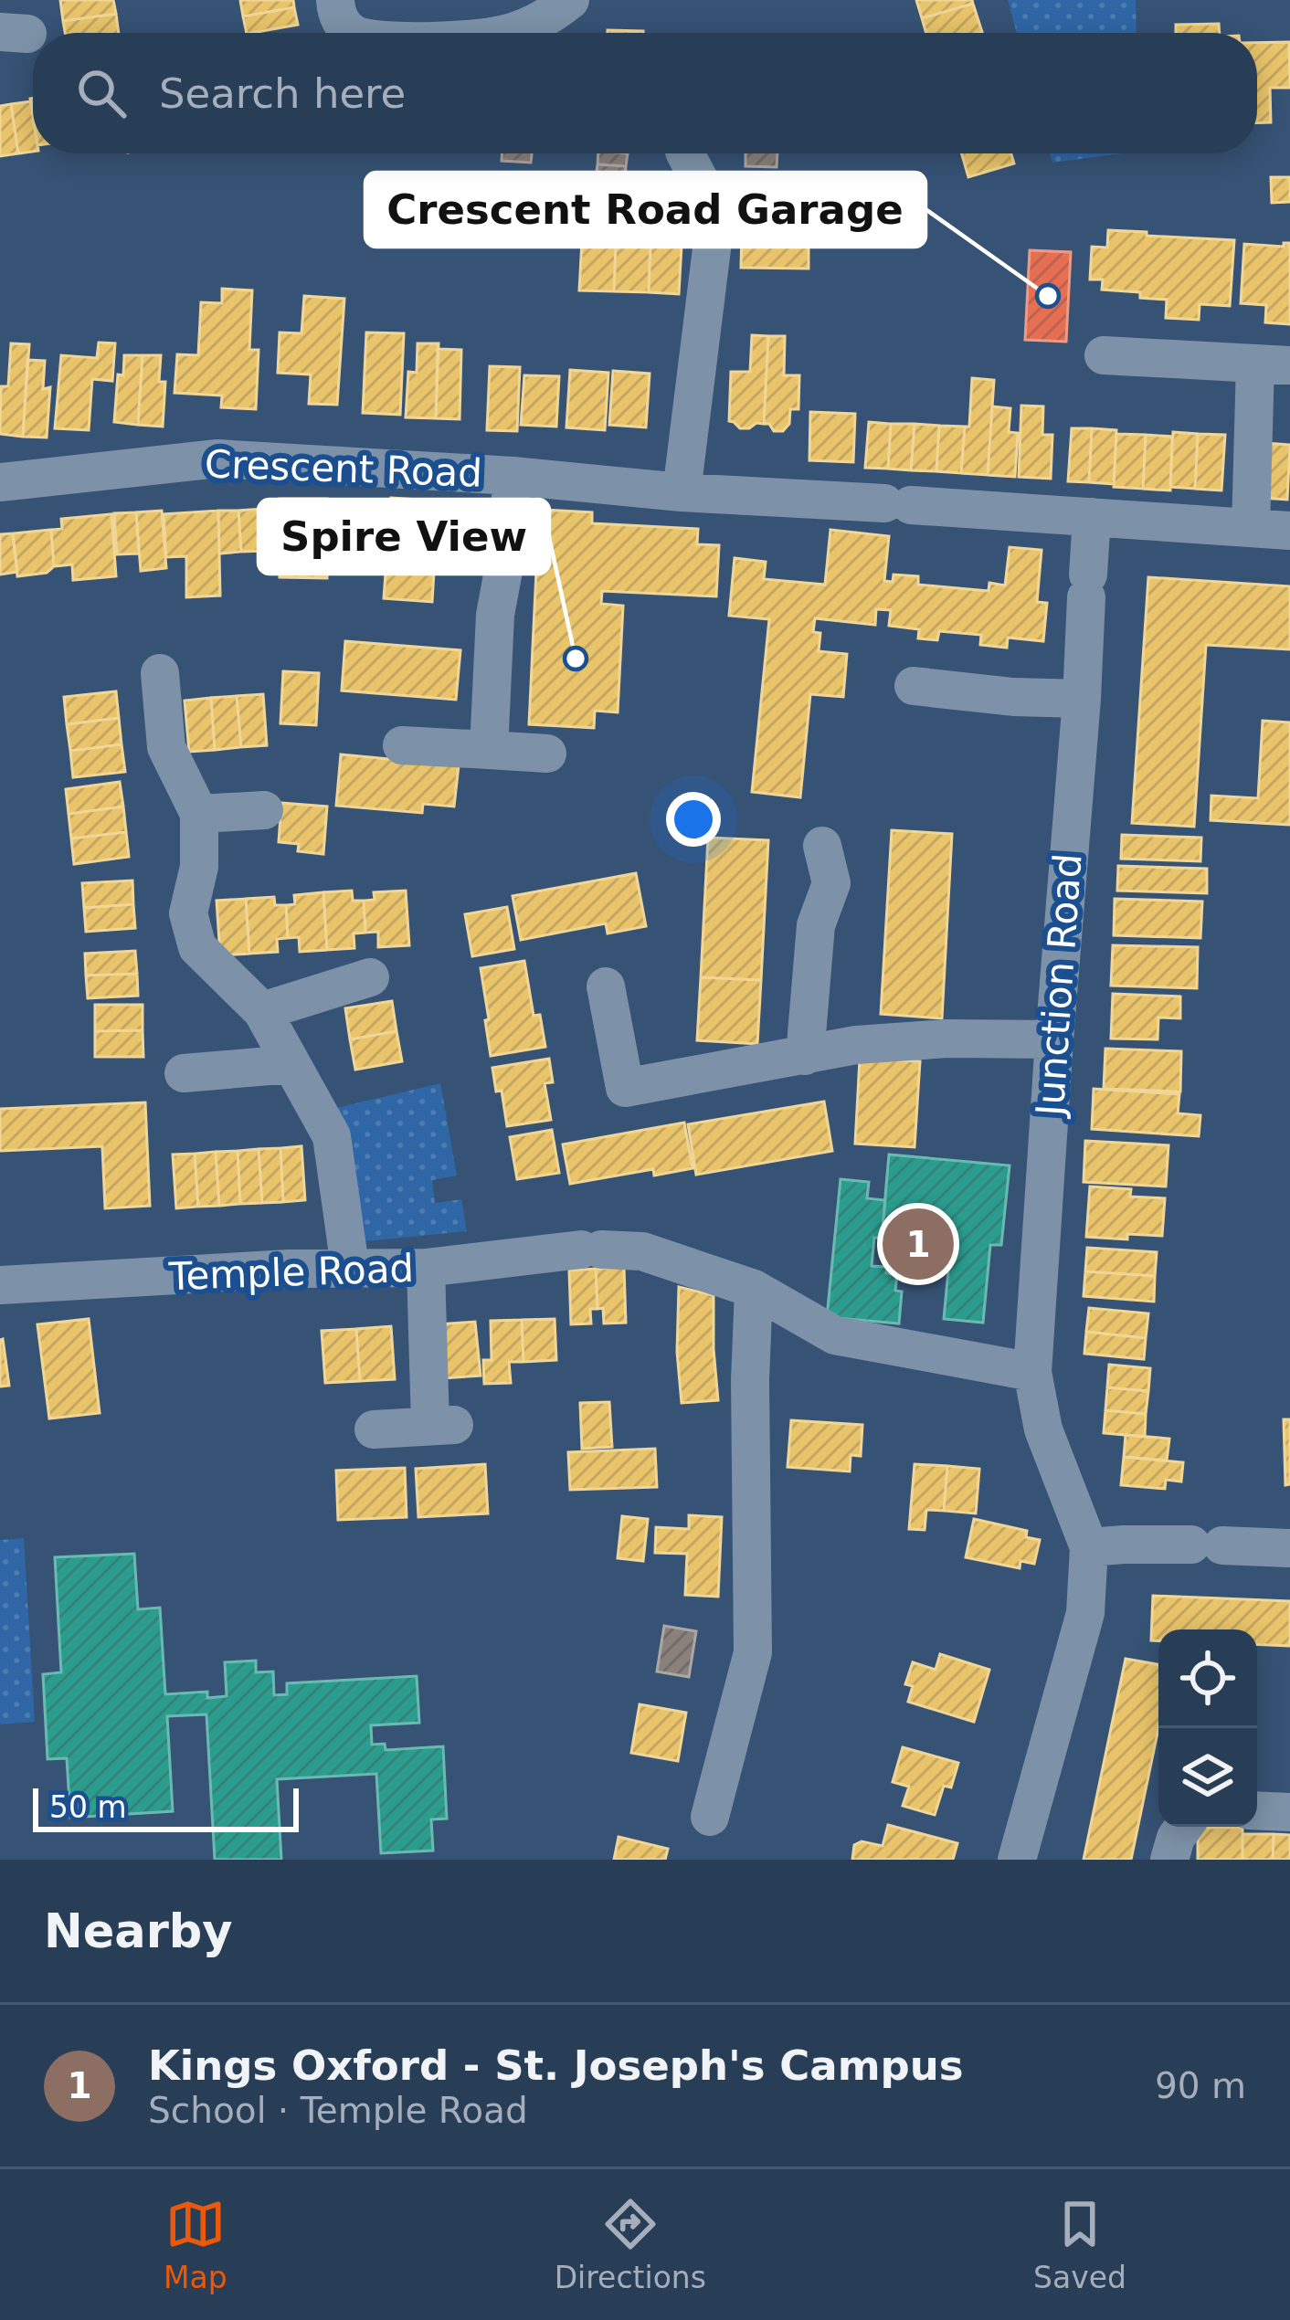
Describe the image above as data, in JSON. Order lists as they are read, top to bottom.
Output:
{
  "streets": {
    "street": ["Crescent Road", "Junction Road", "Temple Road"]
  },
  "crossings": [
    ["Crescent Road", "Junction Road"],
    ["Junction Road", "Temple Road"]
  ],
  "places": ["Crescent Road Garage", "Spire View"],
  "scale_bar": "50 m",
  "page": {
    "search": "Search here",
    "pins": "1",
    "scale": "50 m",
    "heading": "Nearby",
    "list": [
      {
        "mark": "1",
        "name": "Kings Oxford - St. Joseph's Campus",
        "note": "School · Temple Road",
        "value": "90 m"
      }
    ],
    "nav": ["Map", "Directions", "Saved"]
  }
}
